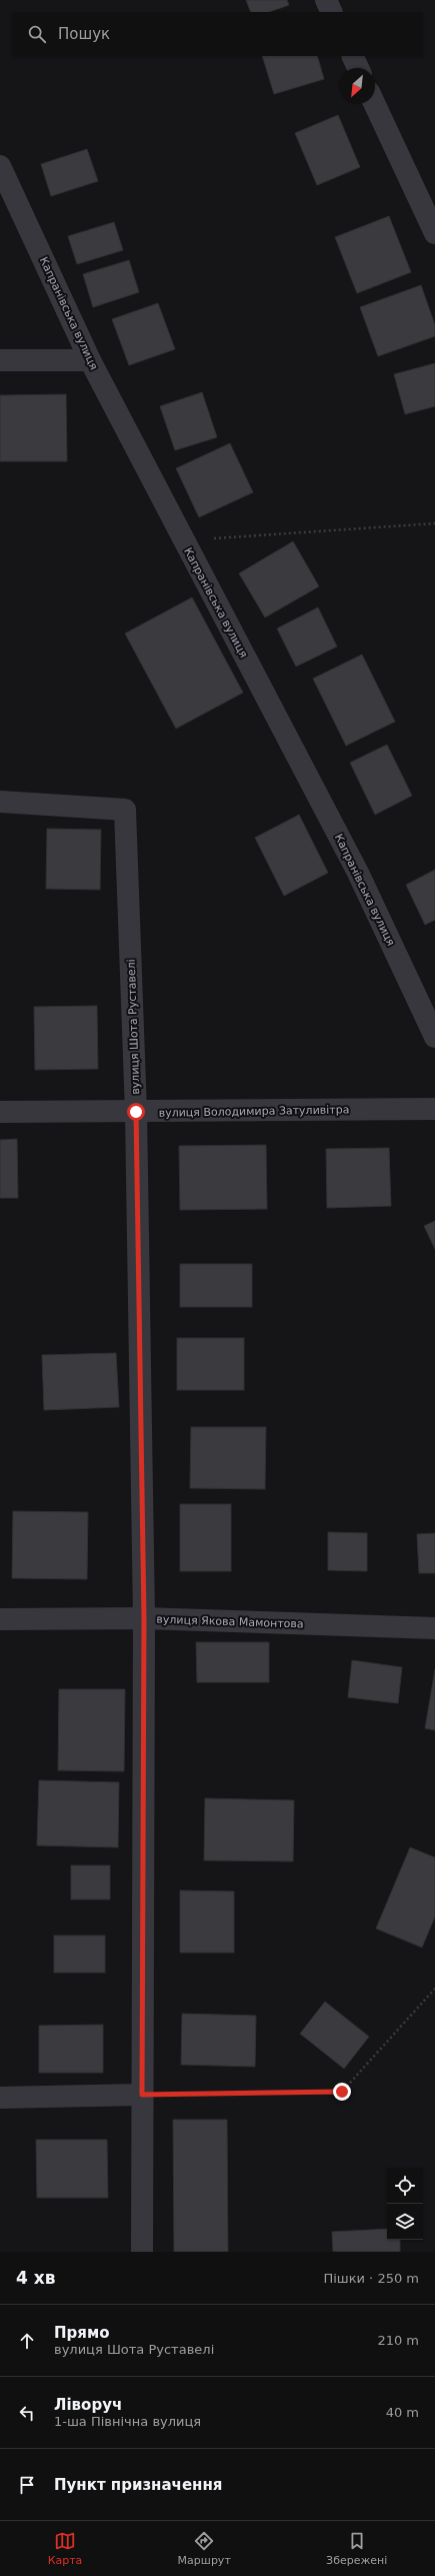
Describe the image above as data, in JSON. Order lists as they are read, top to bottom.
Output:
{
  "streets": {
    "street": [
      "Капранівська вулиця",
      "вулиця Шота Руставелі",
      "вулиця Володимира Затуливітра",
      "вулиця Якова Мамонтова"
    ]
  },
  "crossings": [
    ["вулиця Шота Руставелі", "вулиця Володимира Затуливітра"],
    ["вулиця Шота Руставелі", "вулиця Якова Мамонтова"]
  ],
  "north": "bottom left",
  "page": {
    "search": "Пошук",
    "heading": ["4 хв", "Пішки · 250 m"],
    "list": [
      ["Прямо", "вулиця Шота Руставелі", "210 m"],
      ["Ліворуч", "1-ша Північна вулиця", "40 m"],
      "Пункт призначення"
    ],
    "nav": ["Карта", "Маршрут", "Збережені"]
  }
}
